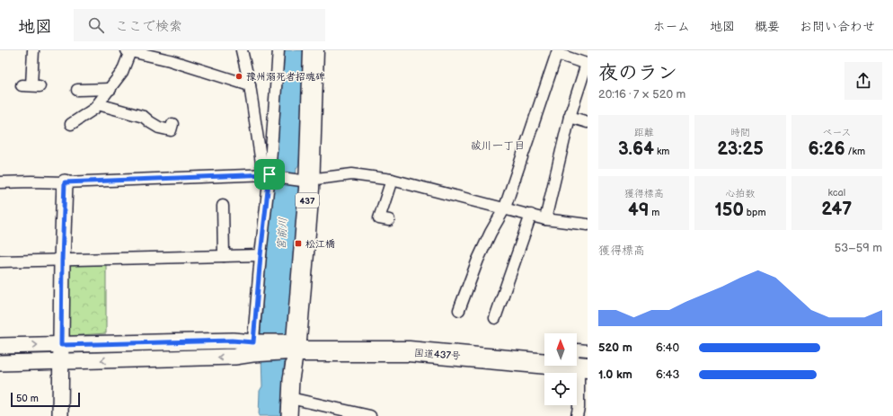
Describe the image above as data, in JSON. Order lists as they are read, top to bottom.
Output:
{
  "streets": {
    "highway": ["437", "国道437号"]
  },
  "crossings": [
    ["437", "国道437号"]
  ],
  "districts": ["祓川一丁目"],
  "water": ["宮前川"],
  "places": {
    "other": ["豫州溺死者招魂碑"],
    "transit": ["松江橋"]
  },
  "scale_bar": "50 m",
  "north": "top",
  "page": {
    "header": "地図",
    "search": "ここで検索",
    "nav": [
      "ホーム",
      "地図",
      "概要",
      "お問い合わせ"
    ],
    "heading": ["夜のラン", "20:16 · 7 × 520 m"],
    "stats": [
      ["距離", "3.64 km"],
      ["時間", "23:25"],
      ["ペース", "6:26 /km"],
      ["獲得標高", "49 m"],
      ["心拍数", "150 bpm"],
      ["kcal", "247"]
    ],
    "chart": ["獲得標高", "53–59 m"],
    "list": [
      {
        "name": "520 m",
        "note": "6:40"
      },
      {
        "name": "1.0 km",
        "note": "6:43"
      }
    ],
    "scale": "50 m"
  }
}
